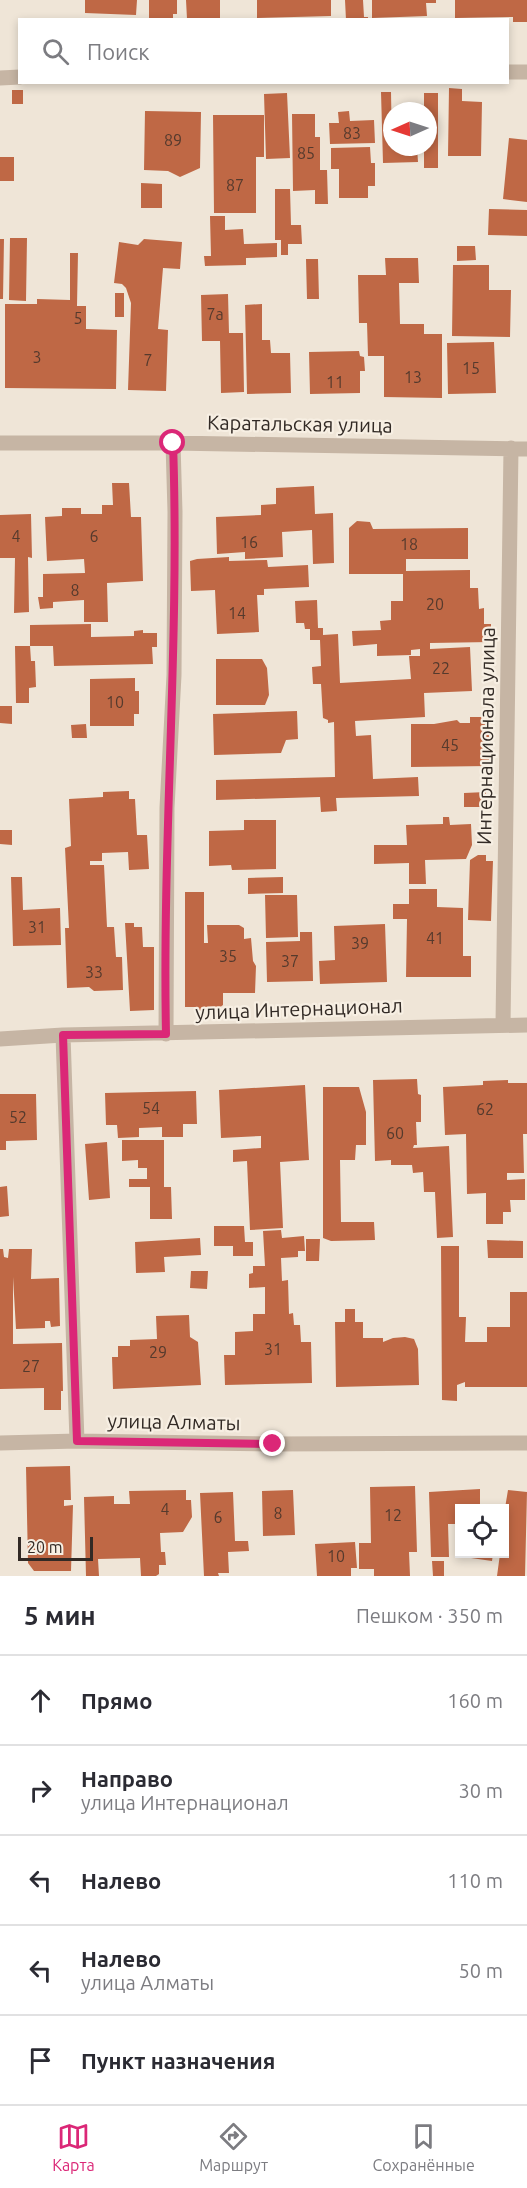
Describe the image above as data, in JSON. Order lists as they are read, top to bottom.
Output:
{
  "streets": {
    "street": [
      "Каратальская улица",
      "Интернационала улица",
      "улица Интернационал",
      "улица Алматы"
    ]
  },
  "crossings": [
    ["Каратальская улица", "Интернационала улица"],
    ["Интернационала улица", "улица Интернационал"]
  ],
  "house_numbers": [
    "83",
    "89",
    "85",
    "87",
    "7а",
    "5",
    "3",
    "7",
    "15",
    "13",
    "11",
    "4",
    "6",
    "16",
    "18",
    "8",
    "20",
    "14",
    "22",
    "10",
    "45",
    "31",
    "41",
    "39",
    "35",
    "37",
    "33",
    "54",
    "62",
    "52",
    "60",
    "31",
    "29",
    "27",
    "4",
    "8",
    "12",
    "6",
    "10"
  ],
  "scale_bar": "20 m",
  "north": "left",
  "page": {
    "search": "Поиск",
    "scale": "20 m",
    "heading": ["5 мин", "Пешком · 350 m"],
    "list": [
      ["Прямо", "160 m"],
      ["Направо", "улица Интернационал", "30 m"],
      ["Налево", "110 m"],
      ["Налево", "улица Алматы", "50 m"],
      "Пункт назначения"
    ],
    "nav": ["Карта", "Маршрут", "Сохранённые"]
  }
}
